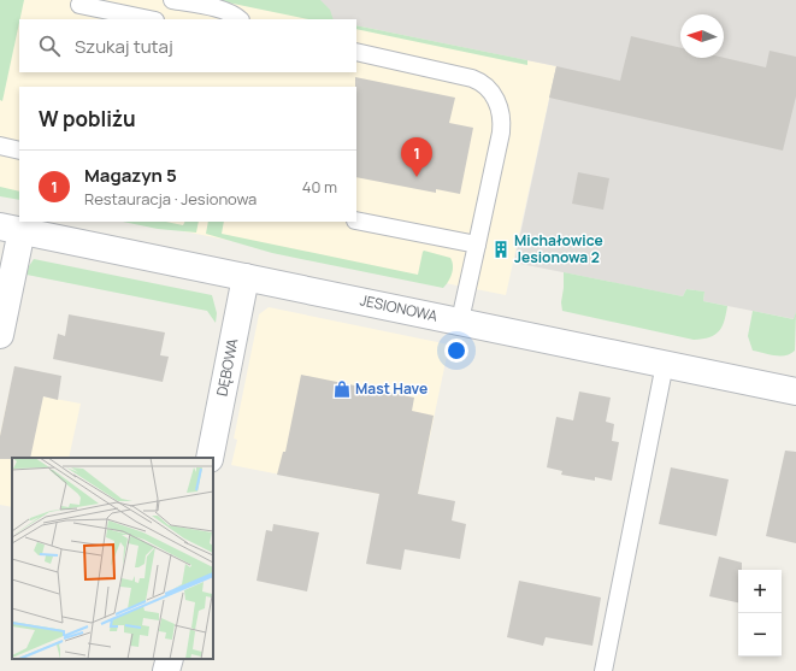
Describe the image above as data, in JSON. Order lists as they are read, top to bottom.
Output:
{
  "streets": {
    "street": ["JESIONOWA", "DĘBOWA"]
  },
  "crossings": [
    ["JESIONOWA", "DĘBOWA"]
  ],
  "places": {
    "building": ["Michałowice Jesionowa 2"],
    "shop": ["Mast Have"]
  },
  "north": "left",
  "page": {
    "search": "Szukaj tutaj",
    "heading": "W pobliżu",
    "pins": "1",
    "list": [
      {
        "mark": "1",
        "name": "Magazyn 5",
        "note": "Restauracja · Jesionowa",
        "value": "40 m"
      }
    ],
    "map_buttons": ["+", "−"]
  }
}
